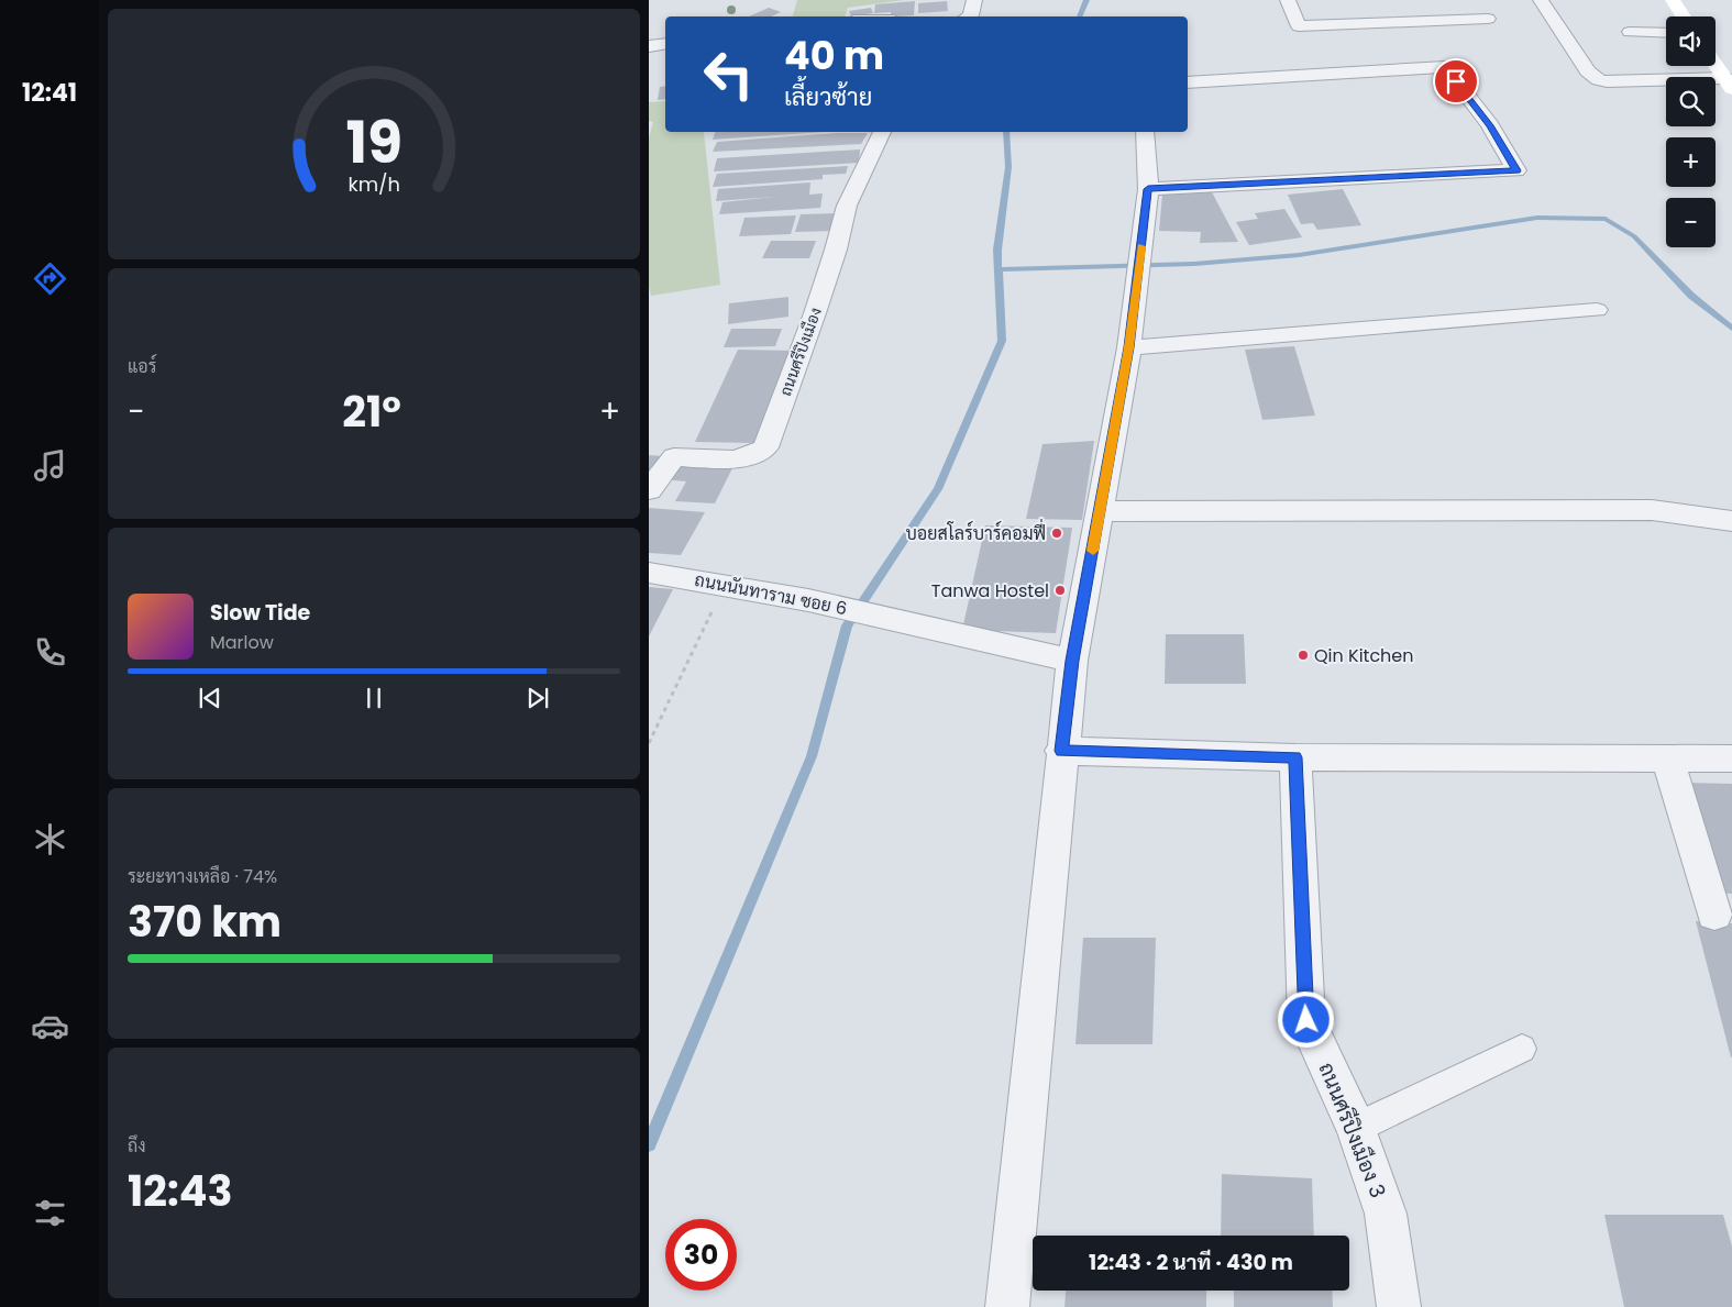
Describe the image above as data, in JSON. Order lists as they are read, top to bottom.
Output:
{
  "streets": {
    "street": ["ถนนศรีปิงเมือง", "ถนนนันทาราม ซอย 6", "ถนนศรีปิงเมือง 3"]
  },
  "places": ["บอยสโลร์บาร์คอมฟี่", "Tanwa Hostel", "Qin Kitchen"],
  "page": {
    "tabs": "12:41",
    "map_buttons": ["+", "−"],
    "turn": ["40 m", "เลี้ยวซ้าย"],
    "tile": [
      "แอร์",
      ["ระยะทางเหลือ · 74%", "370 km"],
      ["ถึง", "12:43"]
    ],
    "heat": ["−", "21°", "+"],
    "song": ["Slow Tide", "Marlow"],
    "limit": "30",
    "trip": "12:43 · 2 นาที · 430 m",
    "gauge": ["19", "km/h"]
  }
}
